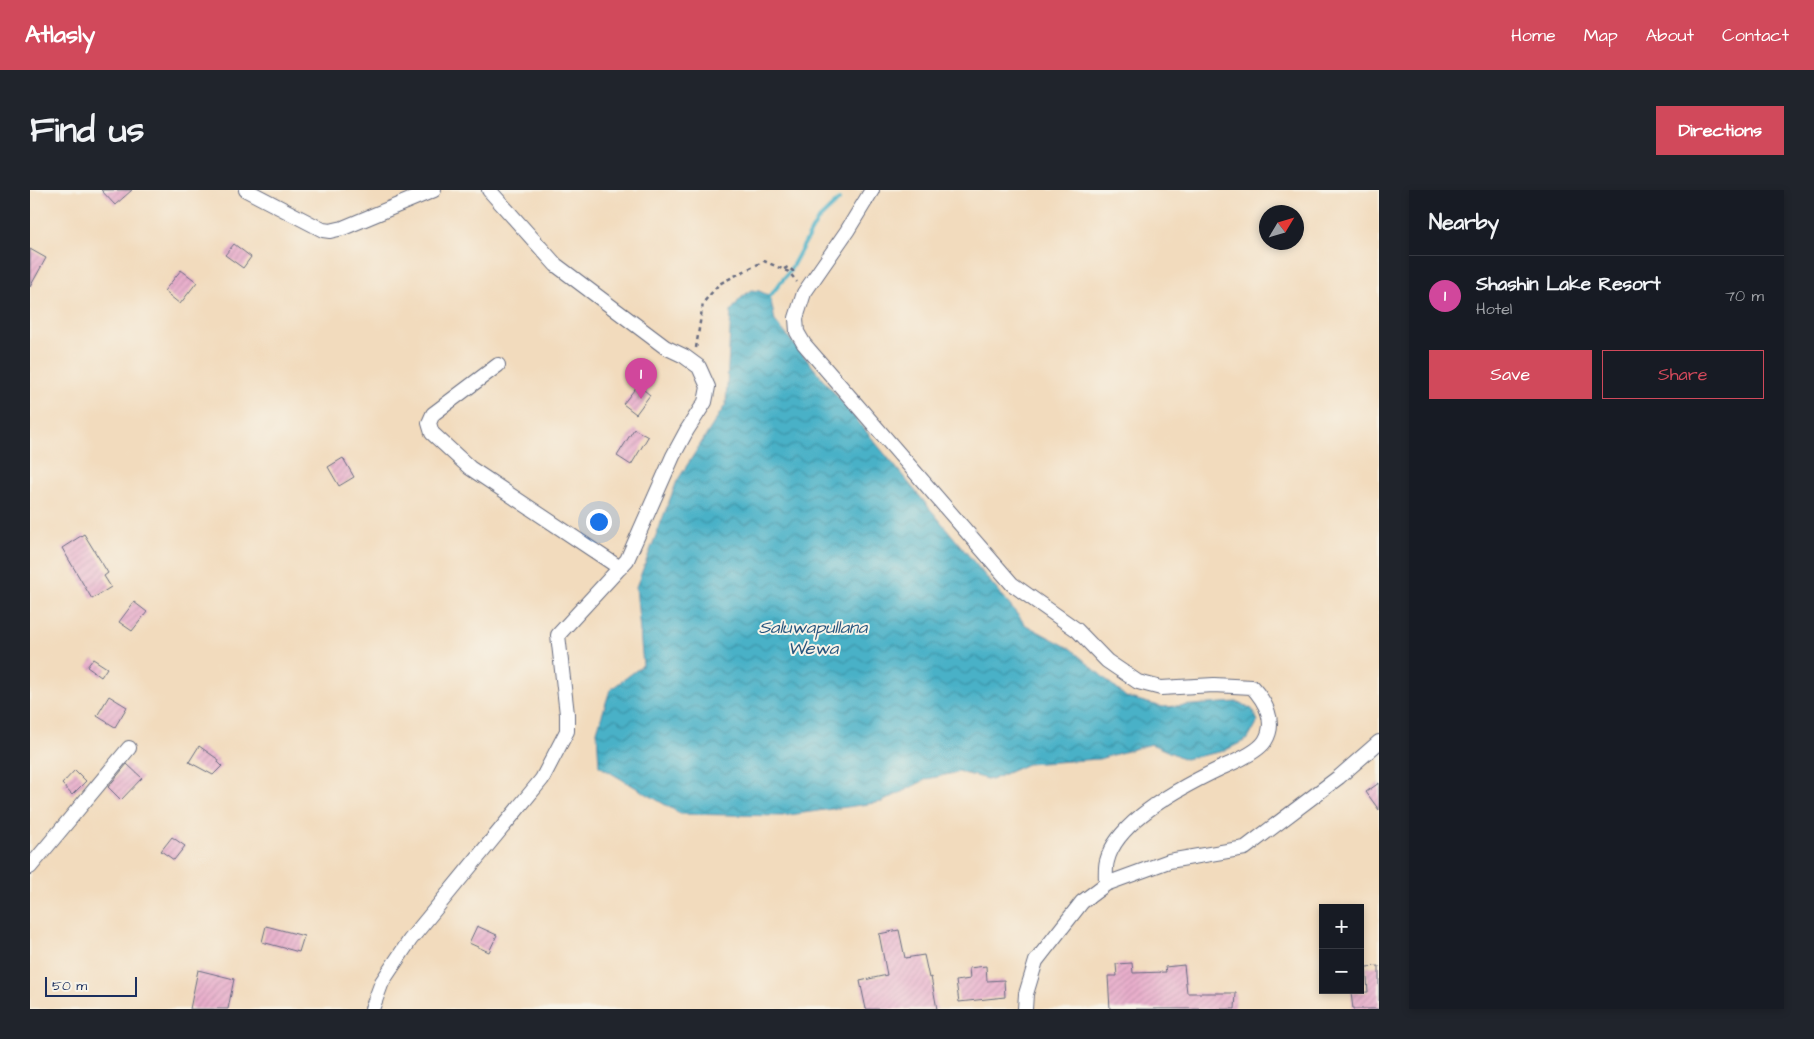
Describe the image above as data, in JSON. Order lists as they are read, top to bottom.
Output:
{
  "water": ["Saluwapullana Wewa"],
  "scale_bar": "50 m",
  "north": "top right",
  "page": {
    "header": "Atlasly",
    "nav": [
      "Home",
      "Map",
      "About",
      "Contact"
    ],
    "title": "Find us",
    "buttons": [
      "Directions",
      ["Save", "Share"]
    ],
    "heading": "Nearby",
    "list": [
      {
        "mark": "1",
        "name": "Shashin Lake Resort",
        "note": "Hotel",
        "value": "70 m"
      }
    ],
    "pins": "1",
    "map_buttons": ["+", "−"],
    "scale": "50 m"
  }
}
